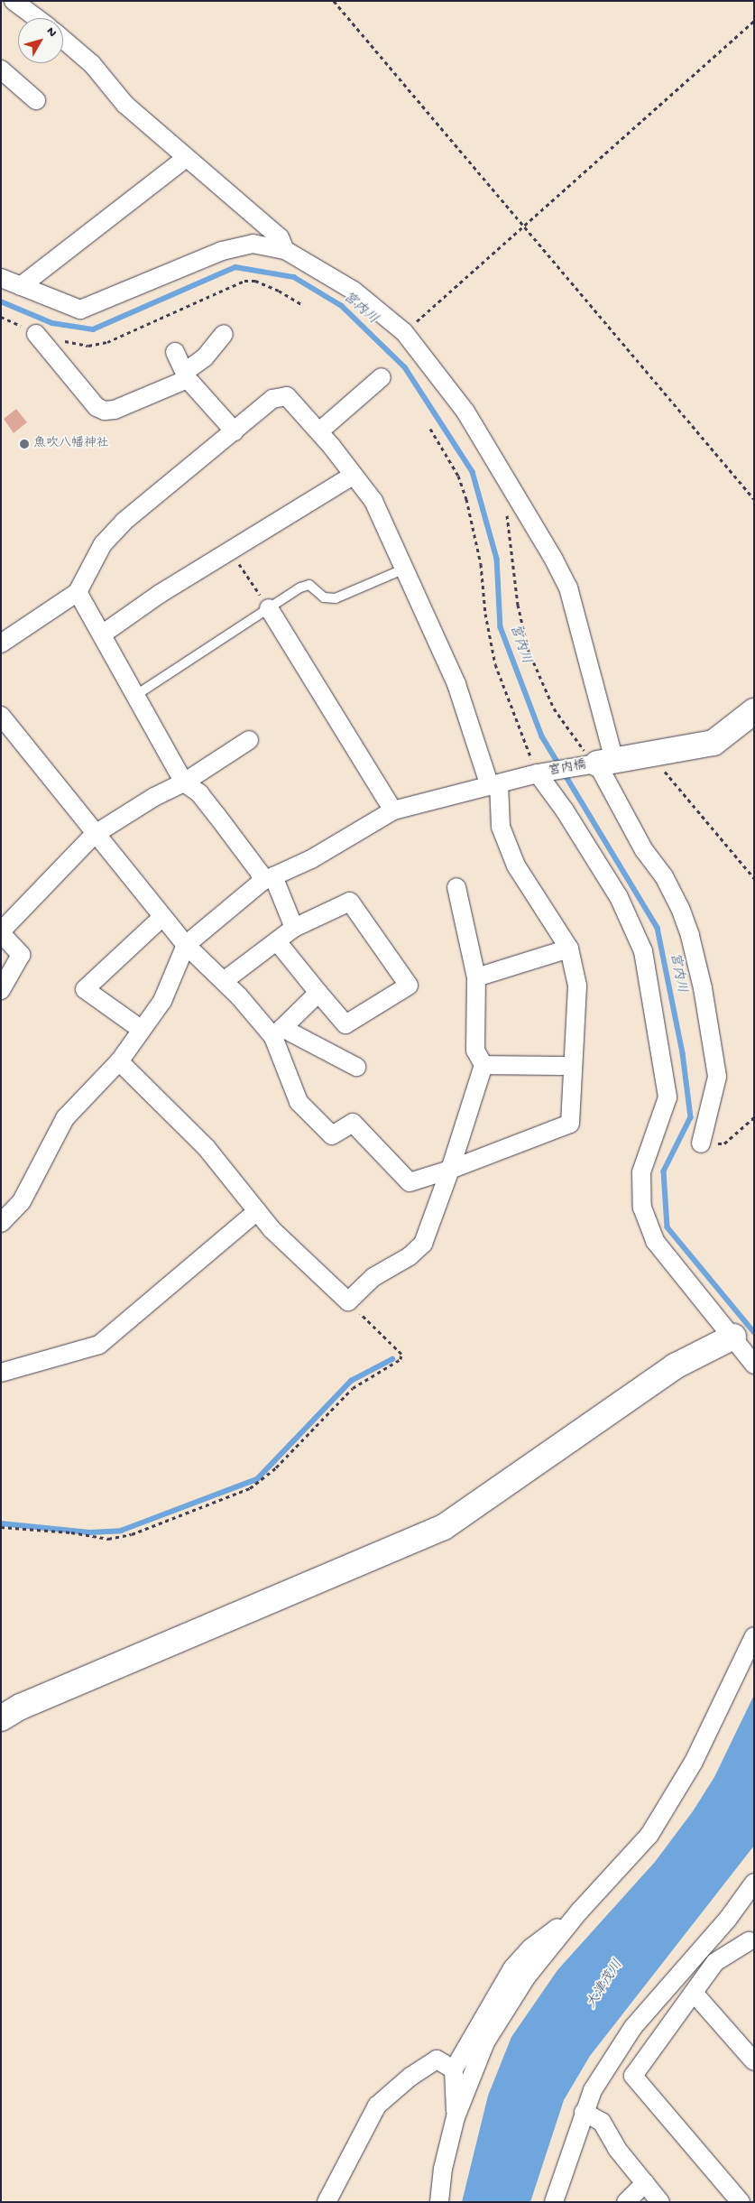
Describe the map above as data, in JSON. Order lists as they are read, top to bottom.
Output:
{
  "streets": {
    "street": ["宮内橋"]
  },
  "water": ["宮内川", "大津茂川"],
  "places": ["魚吹八幡神社"],
  "north": "top right"
}
